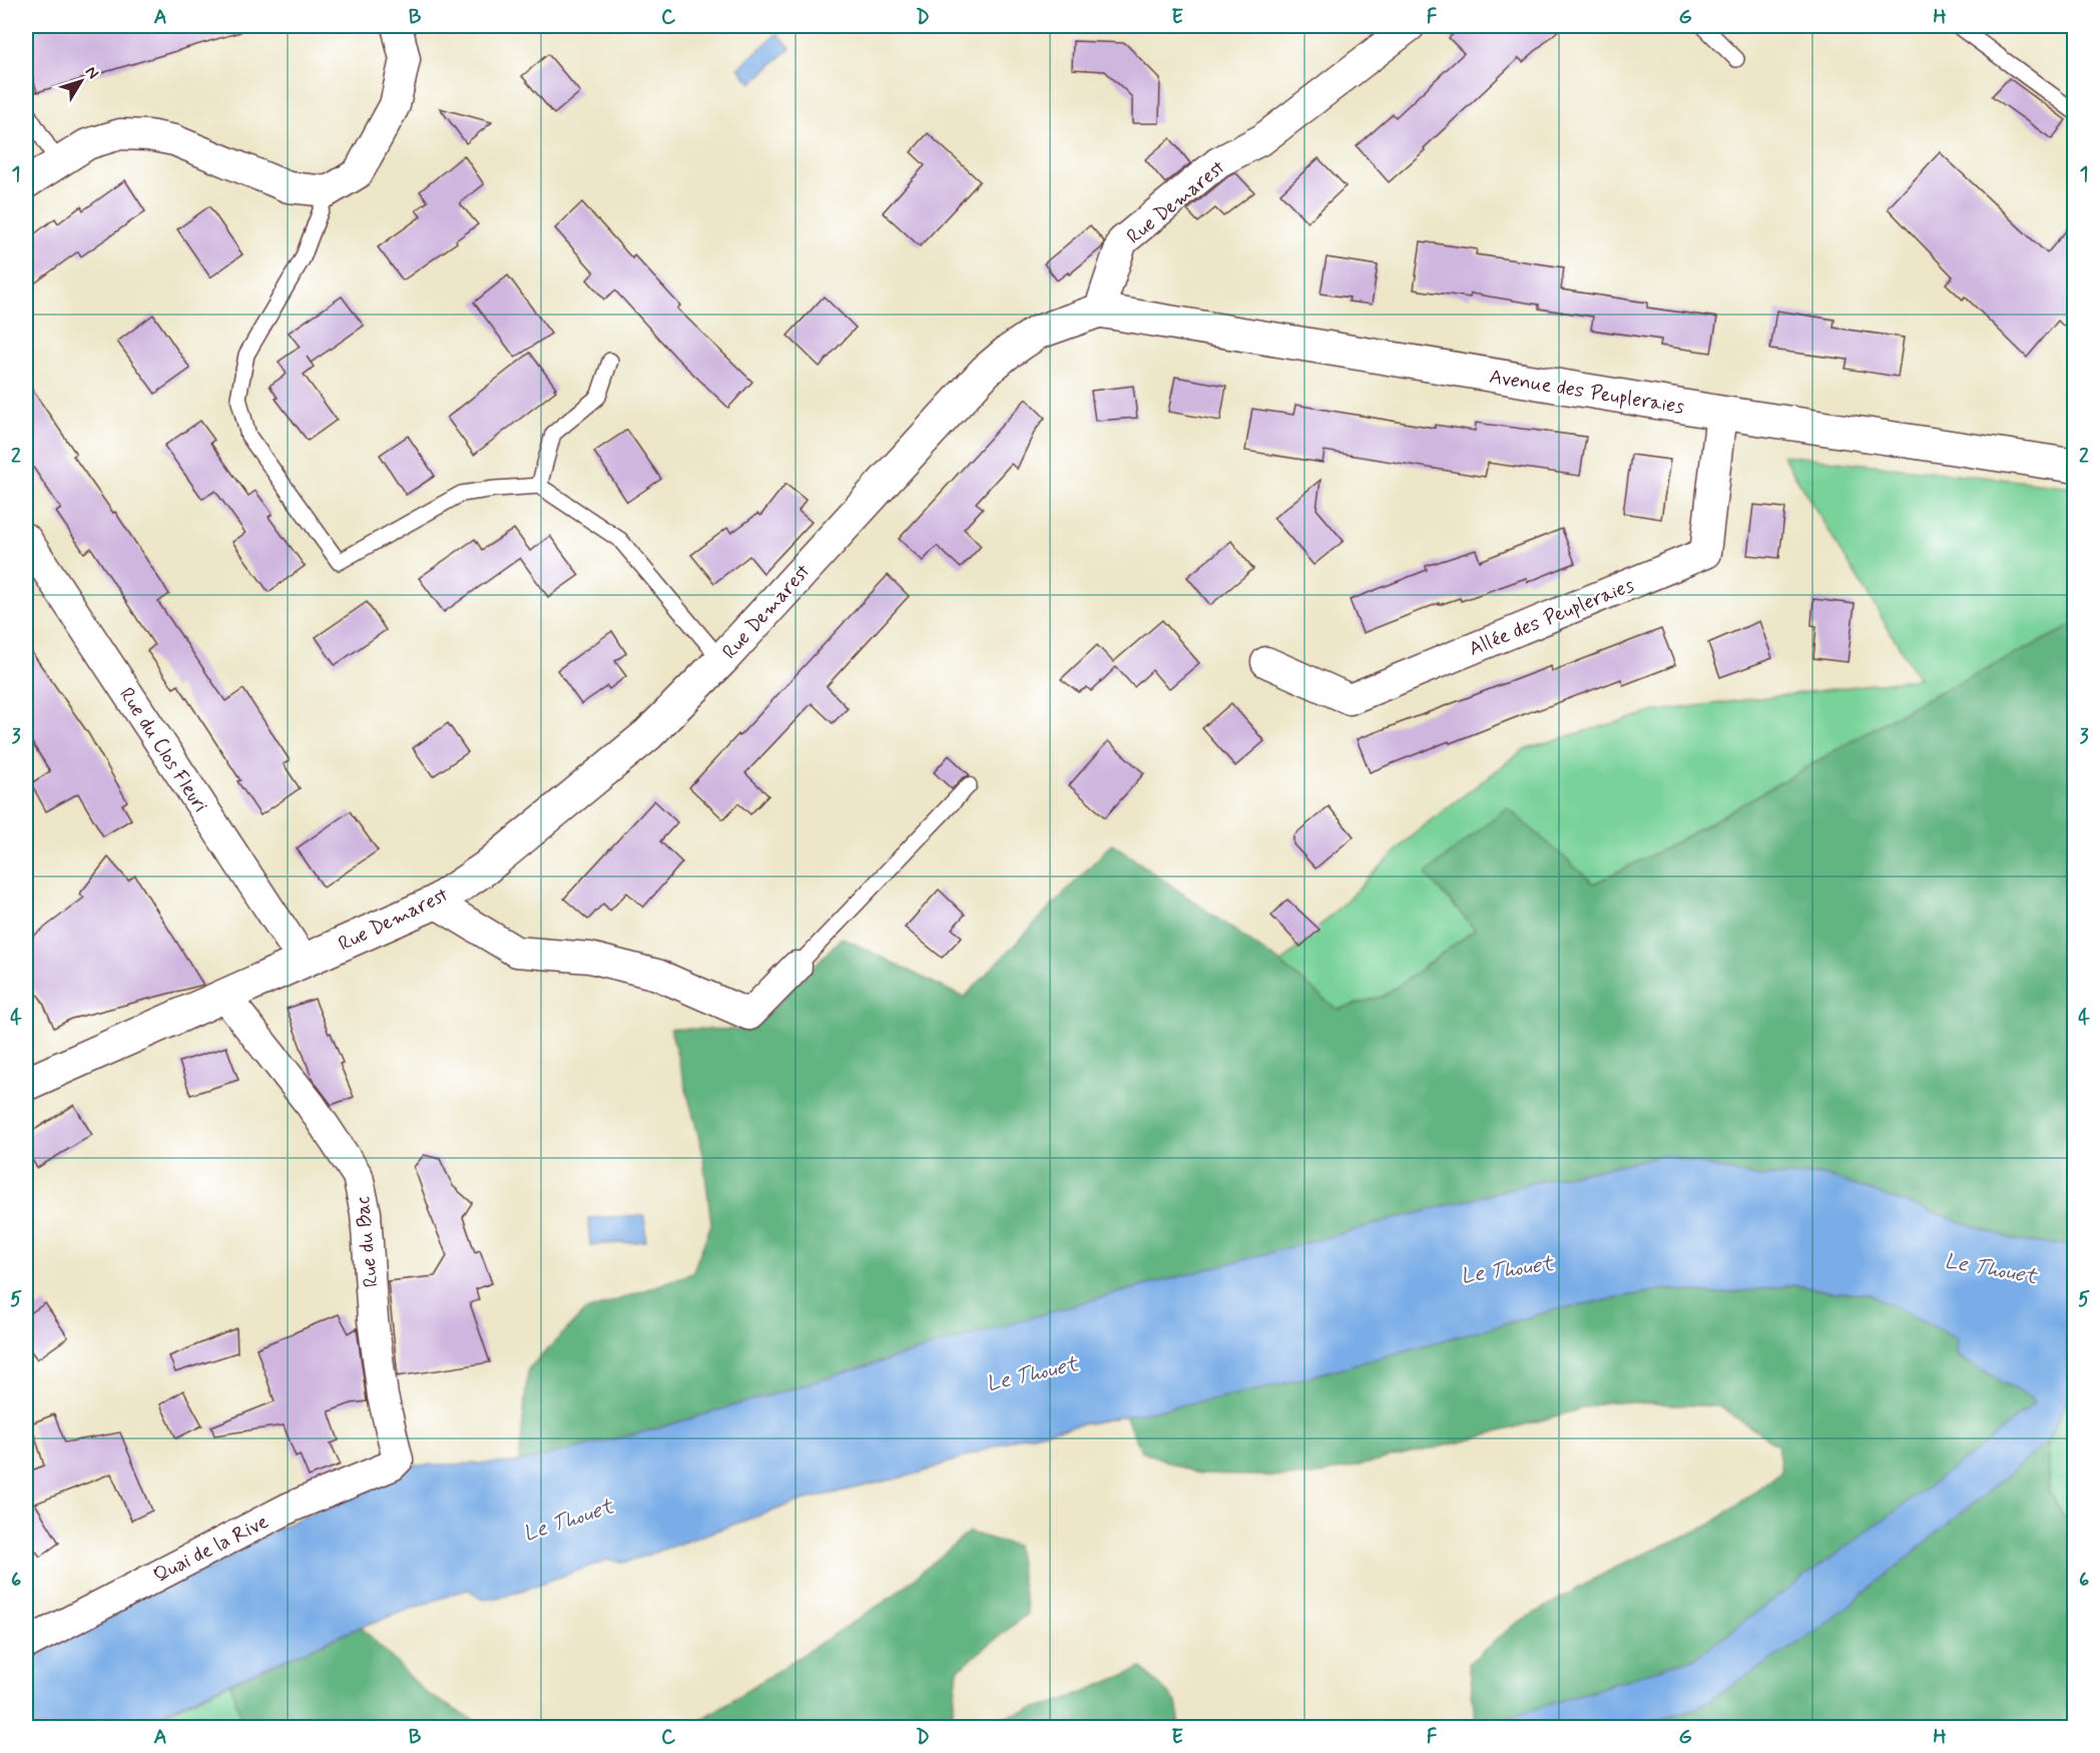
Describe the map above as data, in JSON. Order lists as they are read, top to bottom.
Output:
{
  "streets": {
    "street": [
      "Rue Demarest",
      "Avenue des Peupleraies",
      "Allée des Peupleraies",
      "Rue du Clos Fleuri",
      "Rue du Bac",
      "Quai de la Rive"
    ]
  },
  "crossings": [
    ["Rue Demarest", "Avenue des Peupleraies"],
    ["Rue Demarest", "Rue du Clos Fleuri"],
    ["Rue Demarest", "Rue du Bac"],
    ["Avenue des Peupleraies", "Allée des Peupleraies"],
    ["Rue du Bac", "Quai de la Rive"]
  ],
  "water": ["Le Thouet"],
  "north": "top right",
  "grid": {
    "columns": [
      "A",
      "B",
      "C",
      "D",
      "E",
      "F",
      "G",
      "H"
    ],
    "rows": [
      "1",
      "2",
      "3",
      "4",
      "5",
      "6"
    ]
  }
}
